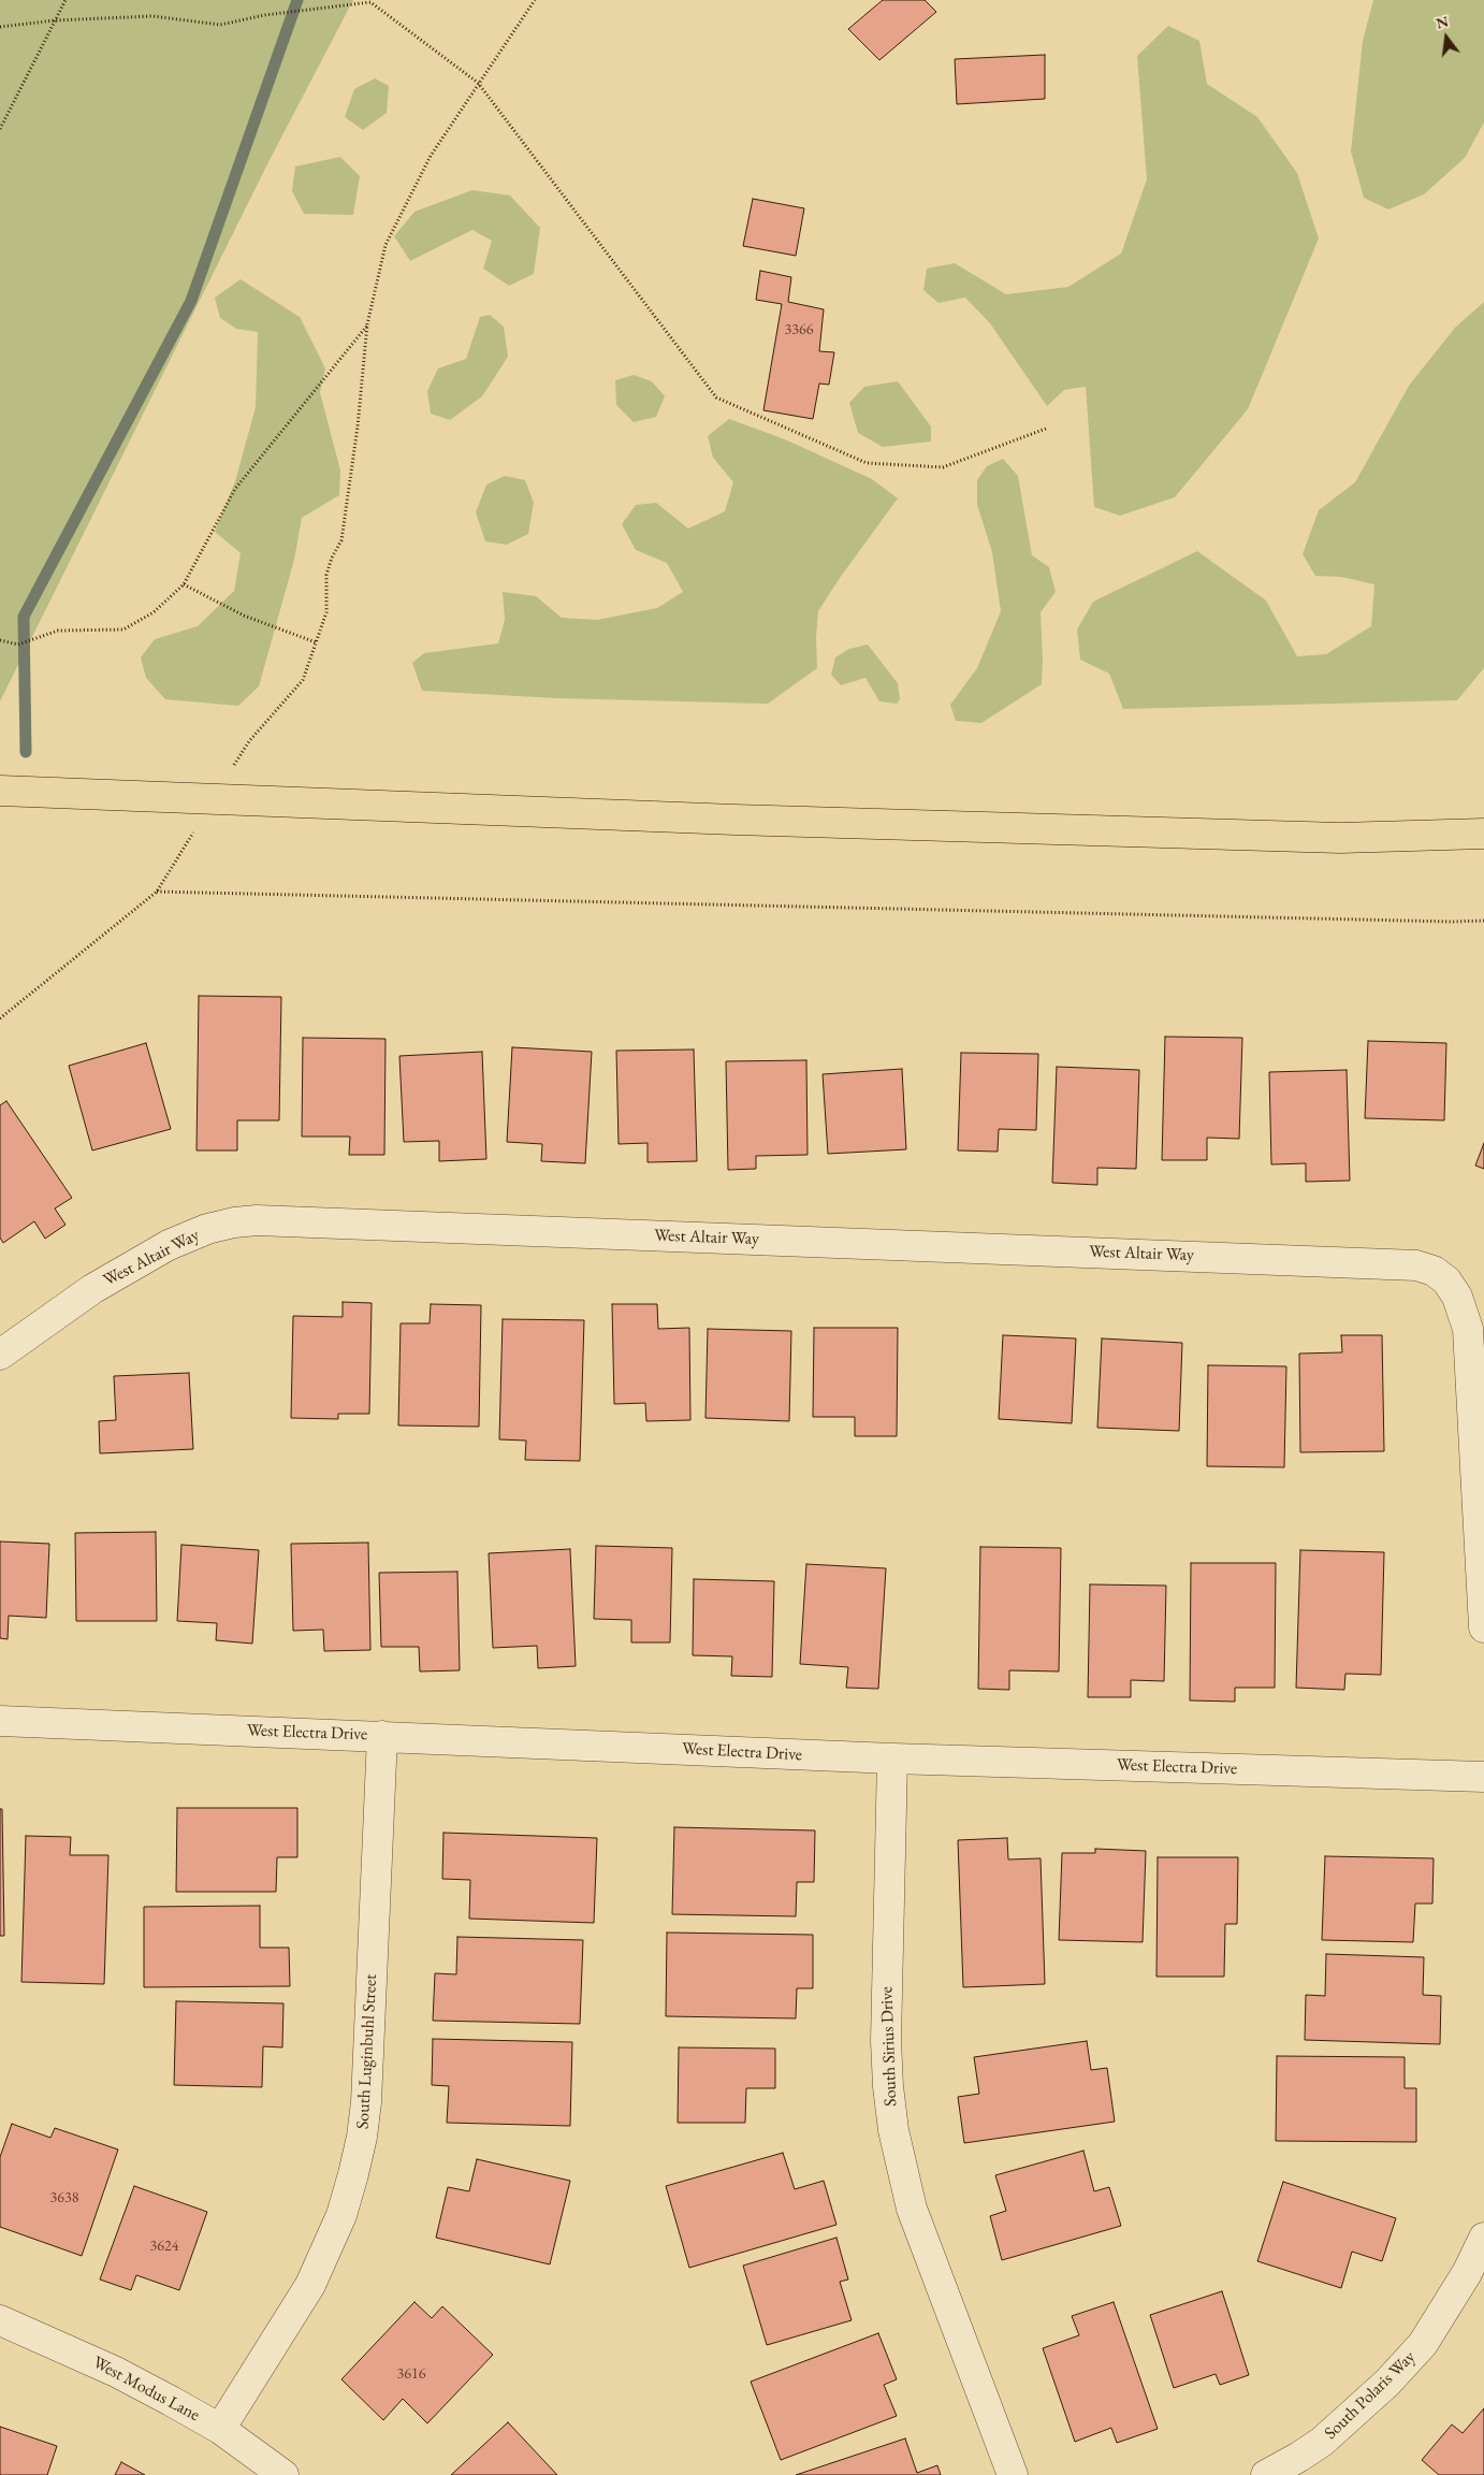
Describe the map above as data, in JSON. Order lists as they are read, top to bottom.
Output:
{
  "streets": {
    "street": [
      "West Altair Way",
      "West Electra Drive",
      "South Sirius Drive",
      "South Luginbuhl Street",
      "West Modus Lane",
      "South Polaris Way"
    ]
  },
  "crossings": [
    ["West Electra Drive", "South Sirius Drive"],
    ["West Electra Drive", "South Luginbuhl Street"],
    ["South Luginbuhl Street", "West Modus Lane"]
  ],
  "house_numbers": [
    "3366",
    "3638",
    "3624",
    "3616"
  ],
  "north": "top"
}
